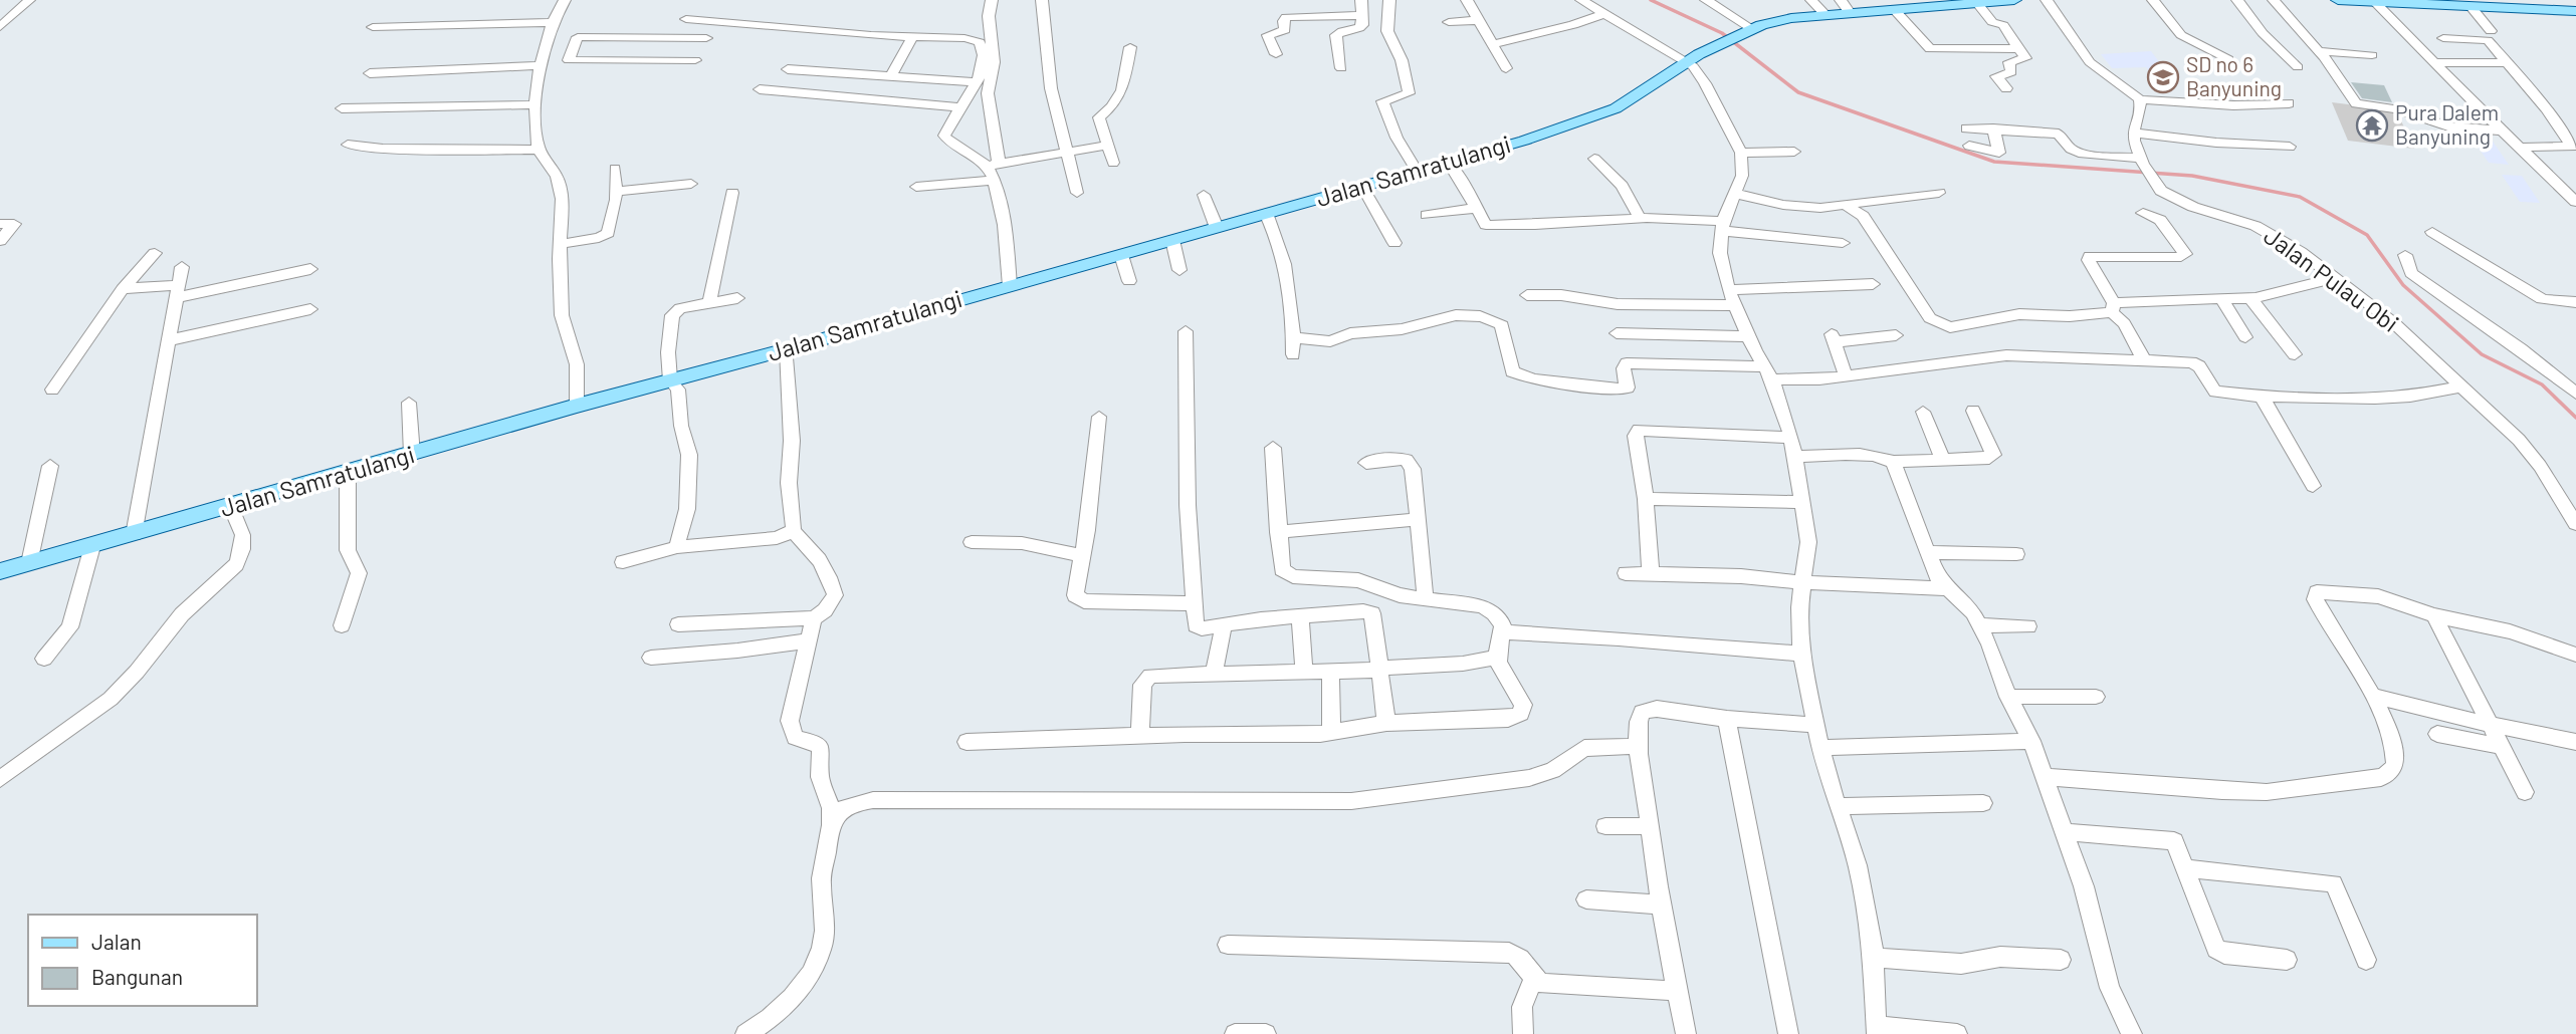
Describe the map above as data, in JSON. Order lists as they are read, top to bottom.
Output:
{
  "streets": {
    "main road": ["Jalan Samratulangi"],
    "street": ["Jalan Pulau Obi"]
  },
  "places": {
    "school or university": ["SD no 6 Banyuning"],
    "temple": ["Pura Dalem Banyuning"]
  },
  "legend": ["Jalan", "Bangunan"]
}
